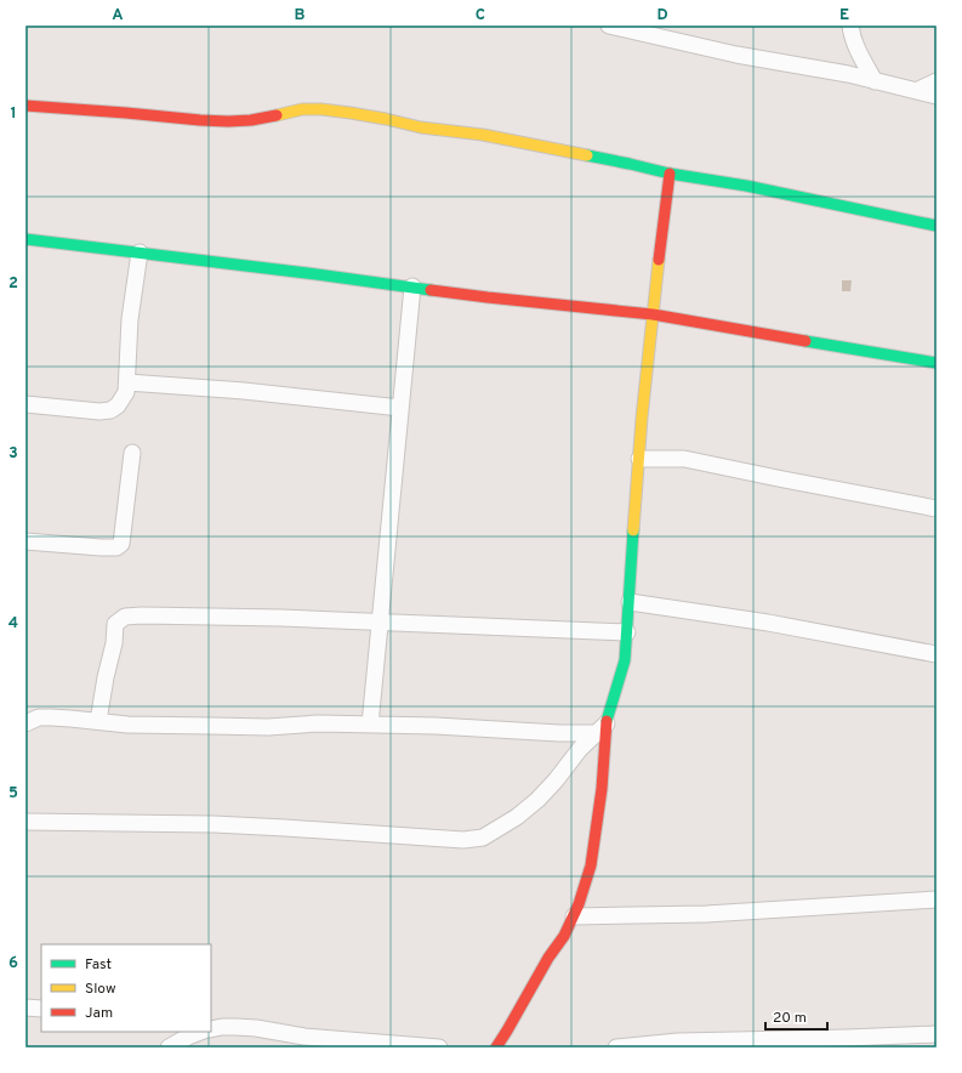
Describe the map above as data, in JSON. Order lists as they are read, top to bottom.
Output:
{
  "legend": ["Fast", "Slow", "Jam"],
  "scale_bar": "20 m",
  "grid": {
    "columns": [
      "A",
      "B",
      "C",
      "D",
      "E"
    ],
    "rows": [
      "1",
      "2",
      "3",
      "4",
      "5",
      "6"
    ]
  }
}
